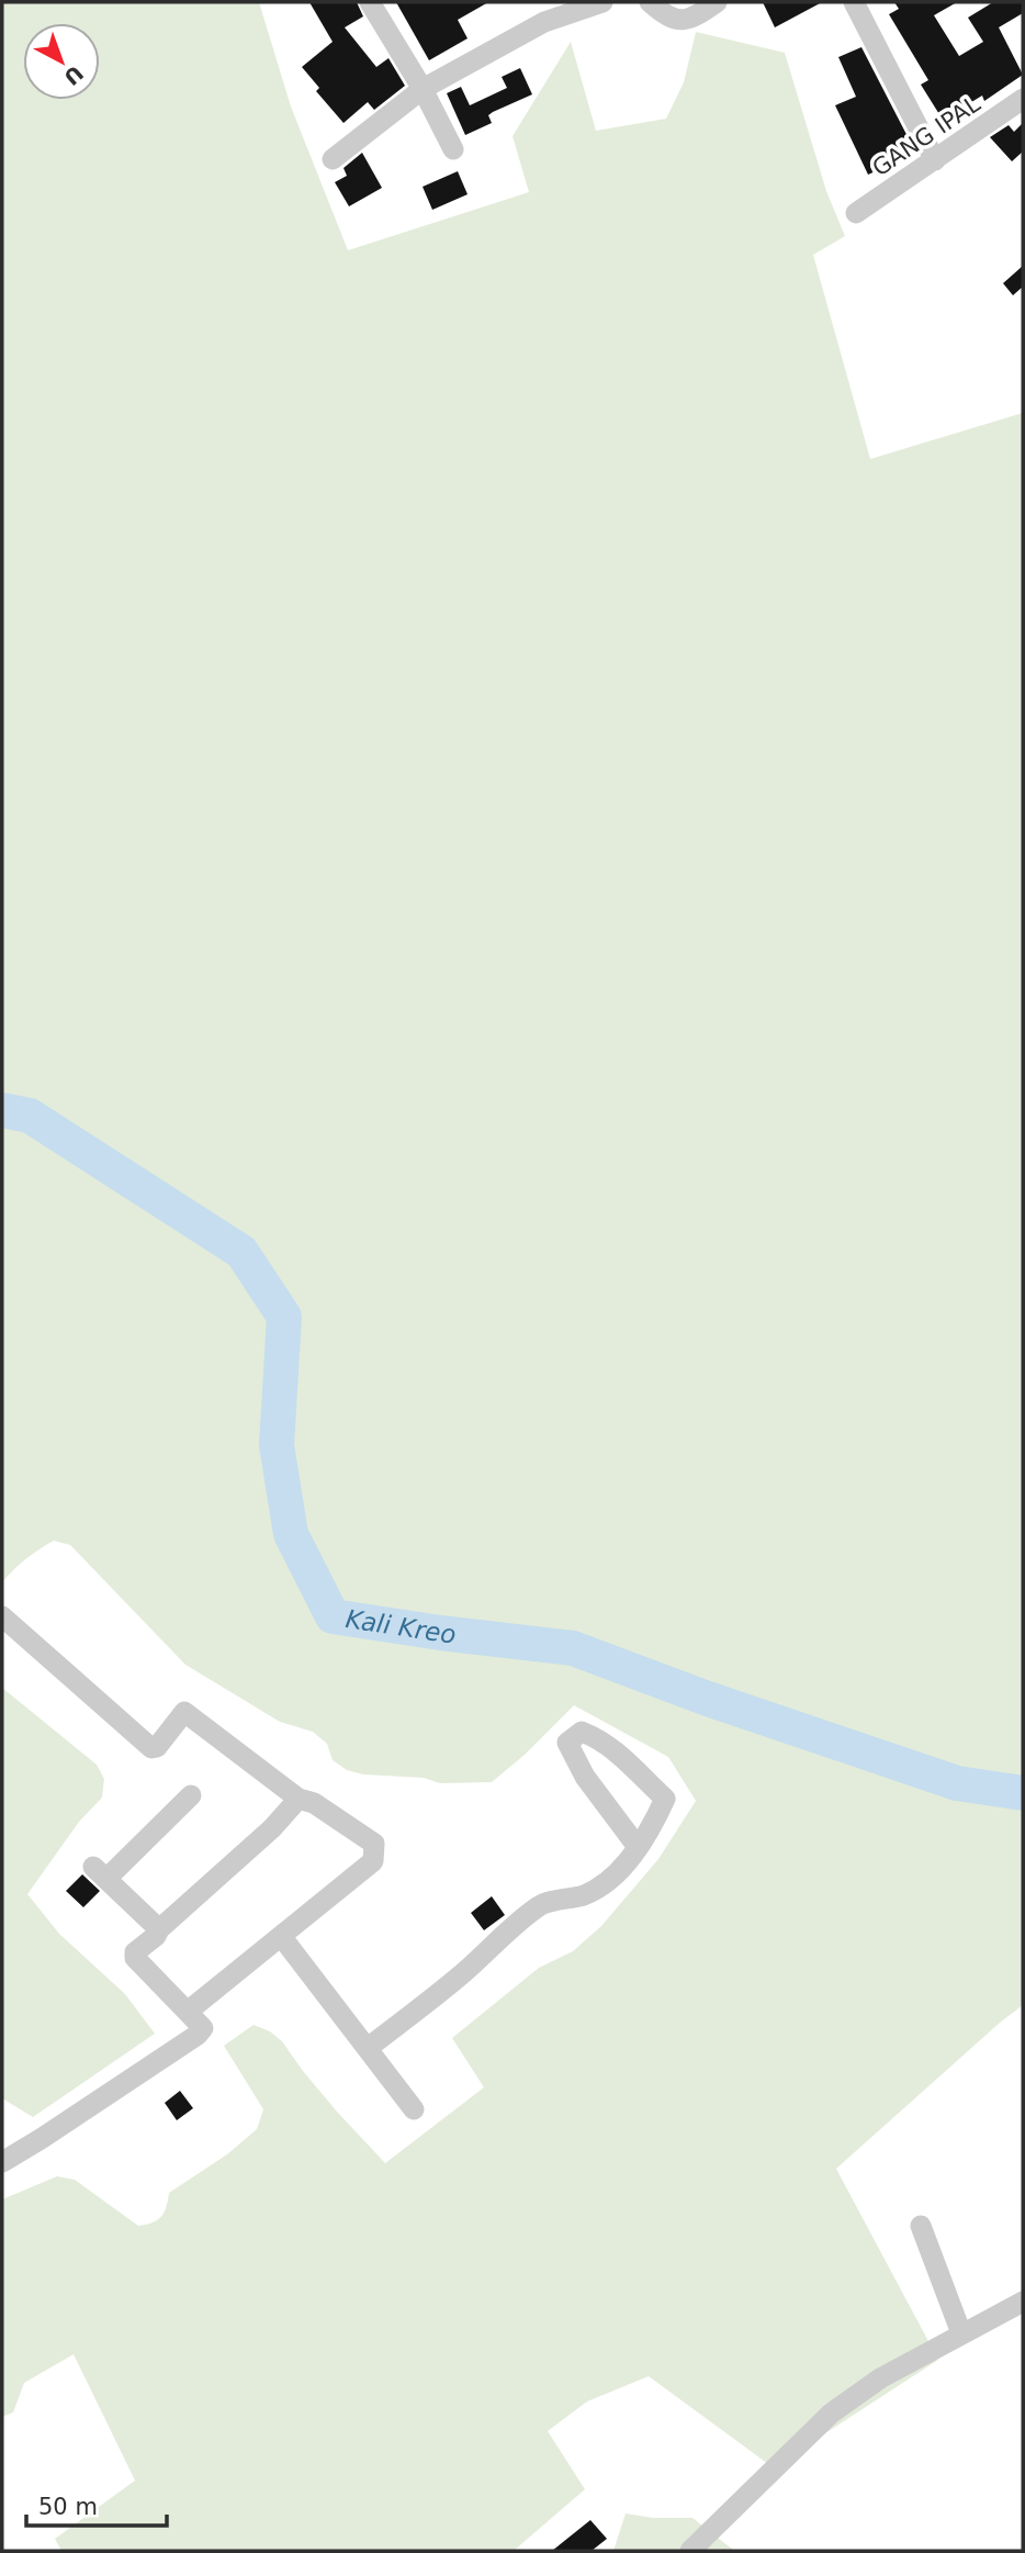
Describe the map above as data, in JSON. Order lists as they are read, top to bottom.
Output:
{
  "streets": {
    "street": ["GANG IPAL"]
  },
  "water": ["Kali Kreo"],
  "scale_bar": "50 m",
  "north": "bottom right"
}
